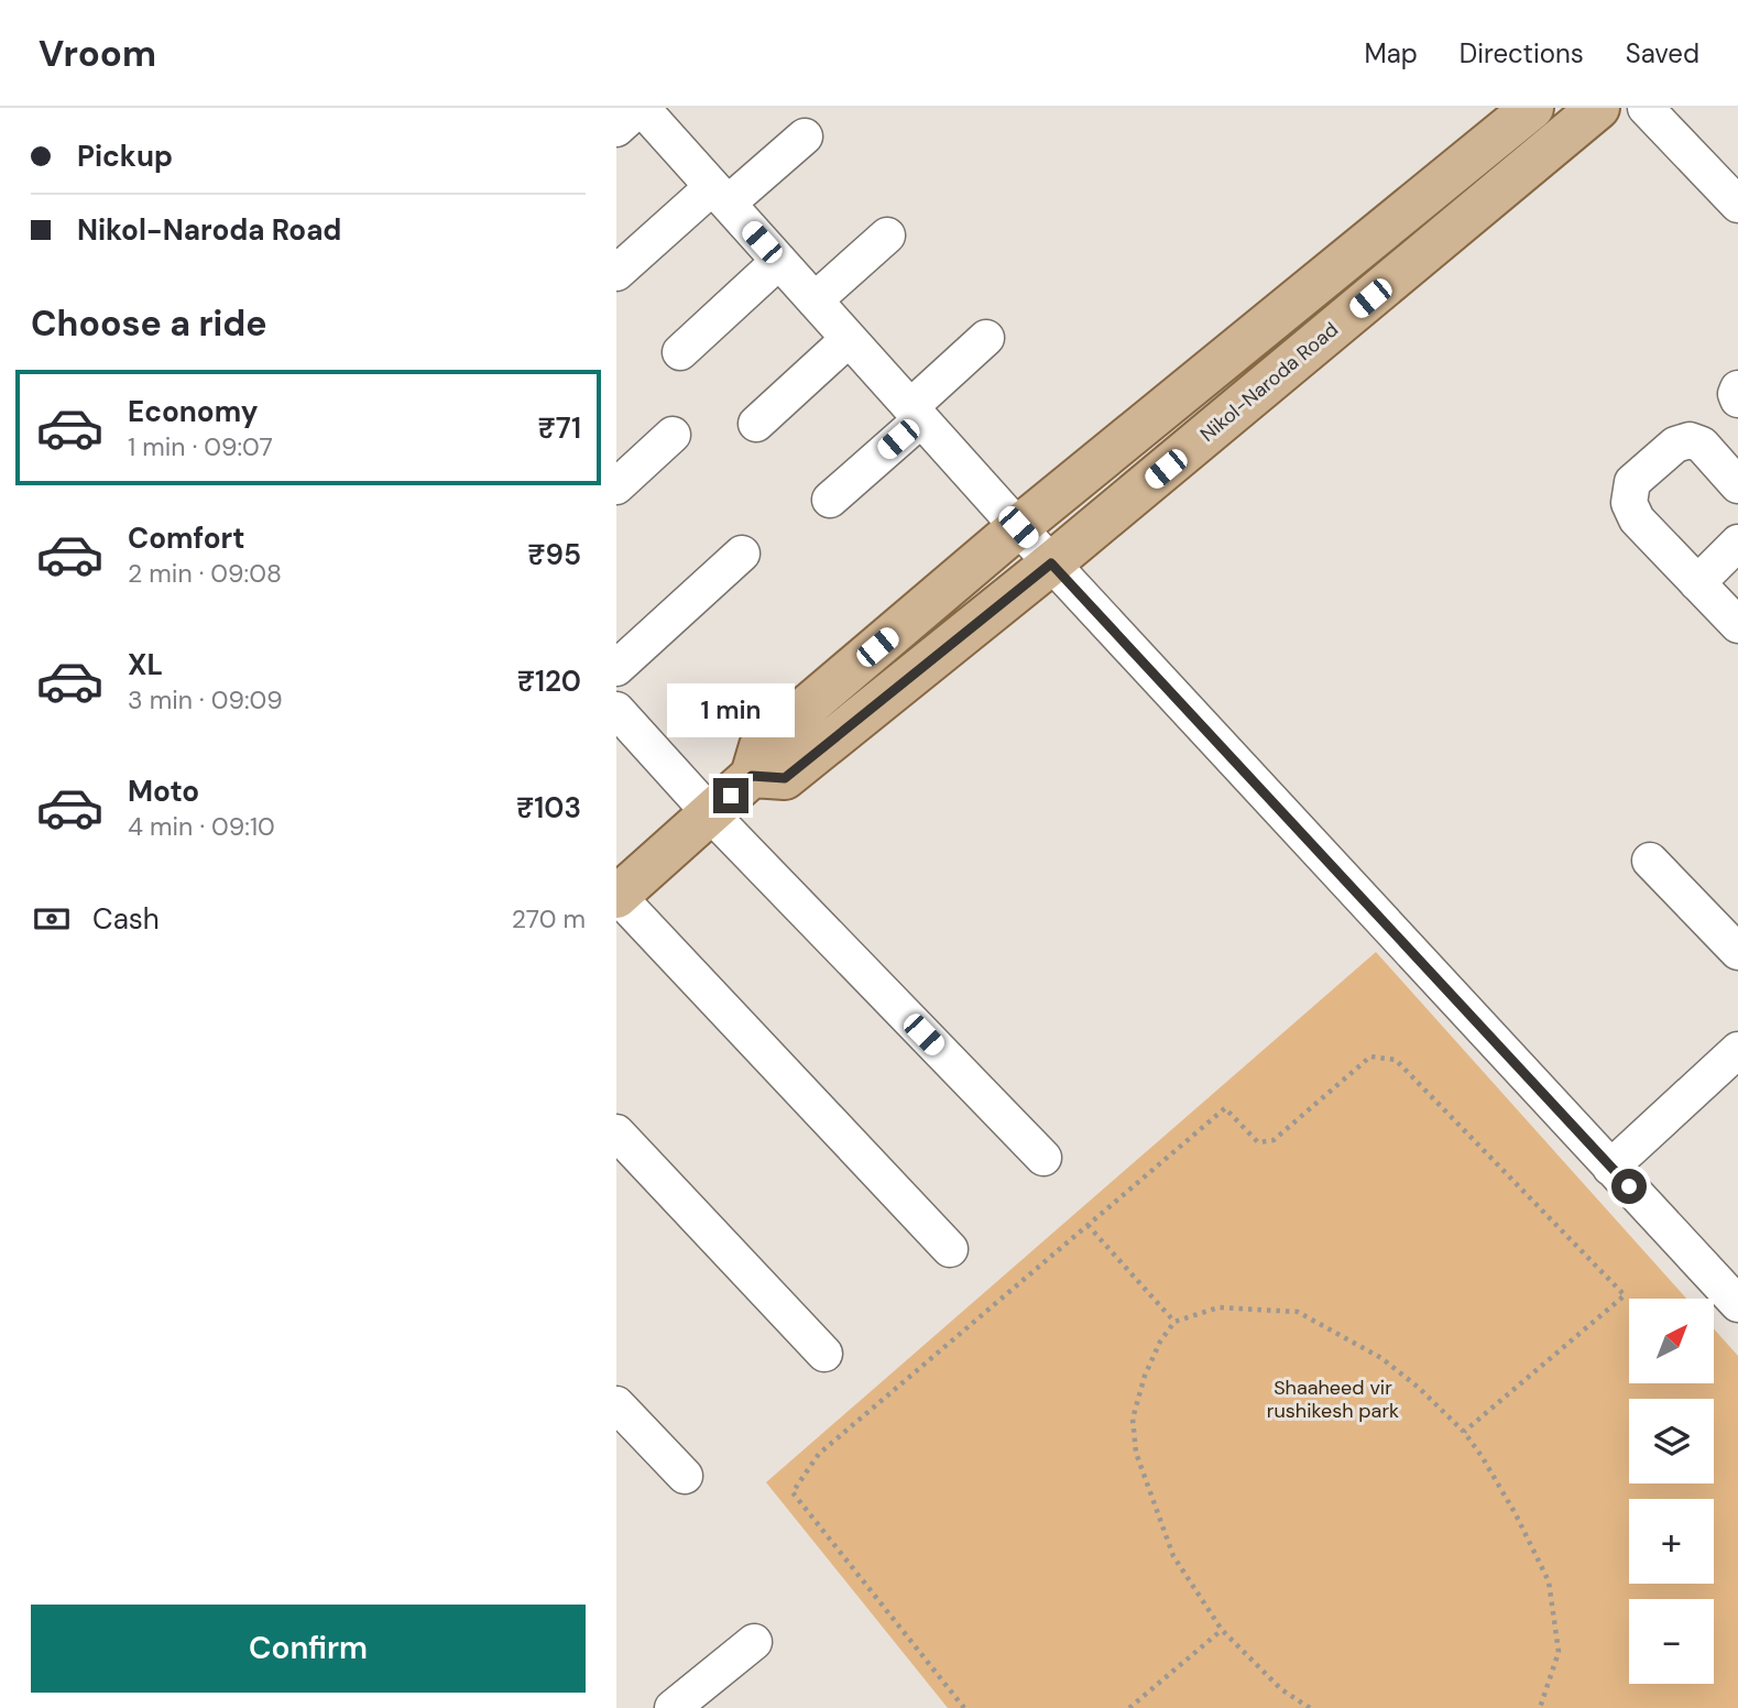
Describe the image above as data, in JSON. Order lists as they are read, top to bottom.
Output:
{
  "streets": {
    "main road": ["Nikol-Naroda Road"]
  },
  "parks": ["Shaaheed vir rushikesh park"],
  "north": "top right",
  "page": {
    "header": "Vroom",
    "nav": ["Map", "Directions", "Saved"],
    "banner": ["Pickup", "Nikol-Naroda Road"],
    "heading": "Choose a ride",
    "list": [
      {
        "name": "Economy",
        "note": "1 min · 09:07",
        "value": "₹71"
      },
      {
        "name": "Comfort",
        "note": "2 min · 09:08",
        "value": "₹95"
      },
      {
        "name": "XL",
        "note": "3 min · 09:09",
        "value": "₹120"
      },
      {
        "name": "Moto",
        "note": "4 min · 09:10",
        "value": "₹103"
      }
    ],
    "bubble": "1 min",
    "pay": ["Cash", "270 m"],
    "map_buttons": ["+", "−"],
    "buttons": "Confirm"
  }
}
